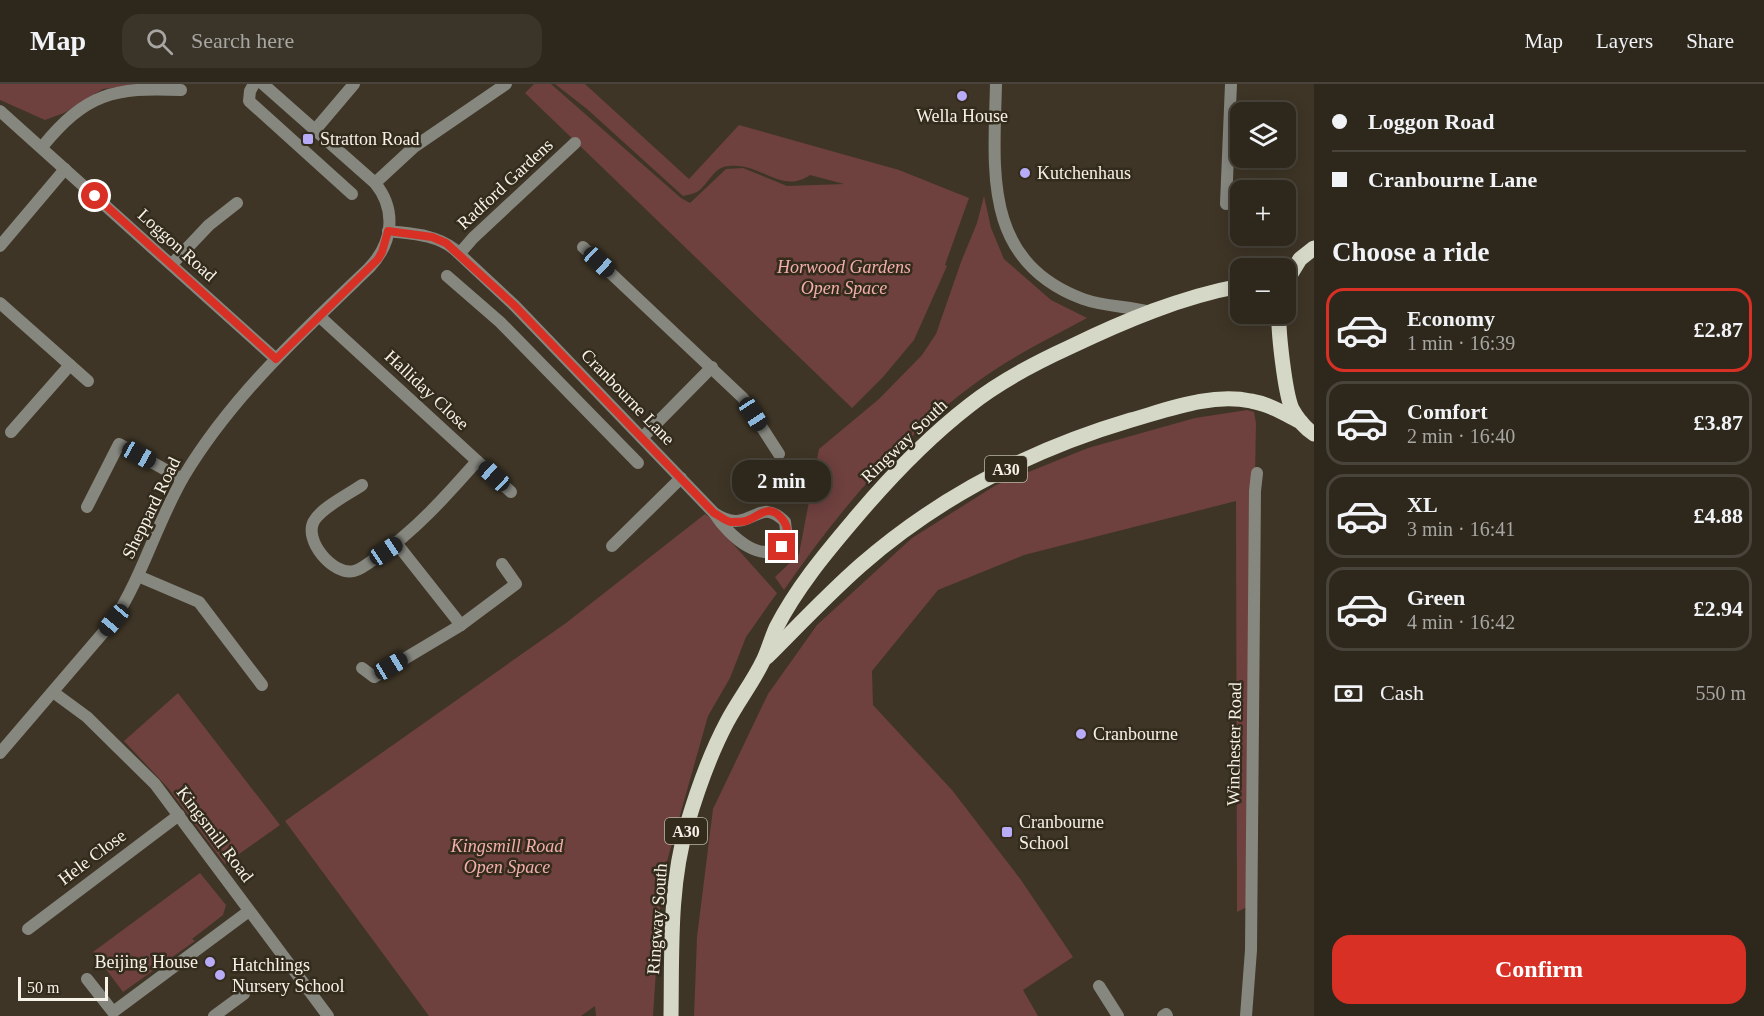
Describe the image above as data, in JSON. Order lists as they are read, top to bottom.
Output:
{
  "streets": {
    "main road": ["Ringway South", "A30"],
    "street": [
      "Radford Gardens",
      "Loggon Road",
      "Halliday Close",
      "Cranbourne Lane",
      "Sheppard Road",
      "Winchester Road",
      "Kingsmill Road",
      "Hele Close"
    ]
  },
  "crossings": [
    ["Radford Gardens", "Cranbourne Lane"],
    ["Loggon Road", "Sheppard Road"],
    ["Halliday Close", "Sheppard Road"],
    ["Cranbourne Lane", "Sheppard Road"],
    ["Sheppard Road", "Kingsmill Road"],
    ["Kingsmill Road", "Hele Close"]
  ],
  "parks": ["Horwood Gardens Open Space", "Kingsmill Road Open Space"],
  "places": {
    "other": [
      "Wella House",
      "Kutchenhaus",
      "Cranbourne",
      "Beijing House",
      "Hatchlings Nursery School"
    ],
    "transit": ["Stratton Road", "Cranbourne School"]
  },
  "scale_bar": "50 m",
  "page": {
    "header": "Map",
    "search": "Search here",
    "nav": ["Map", "Layers", "Share"],
    "banner": ["Loggon Road", "Cranbourne Lane"],
    "map_buttons": ["+", "−"],
    "heading": "Choose a ride",
    "list": [
      {
        "name": "Economy",
        "note": "1 min · 16:39",
        "value": "£2.87"
      },
      {
        "name": "Comfort",
        "note": "2 min · 16:40",
        "value": "£3.87"
      },
      {
        "name": "XL",
        "note": "3 min · 16:41",
        "value": "£4.88"
      },
      {
        "name": "Green",
        "note": "4 min · 16:42",
        "value": "£2.94"
      }
    ],
    "bubble": "2 min",
    "pay": ["Cash", "550 m"],
    "buttons": "Confirm",
    "scale": "50 m"
  }
}
